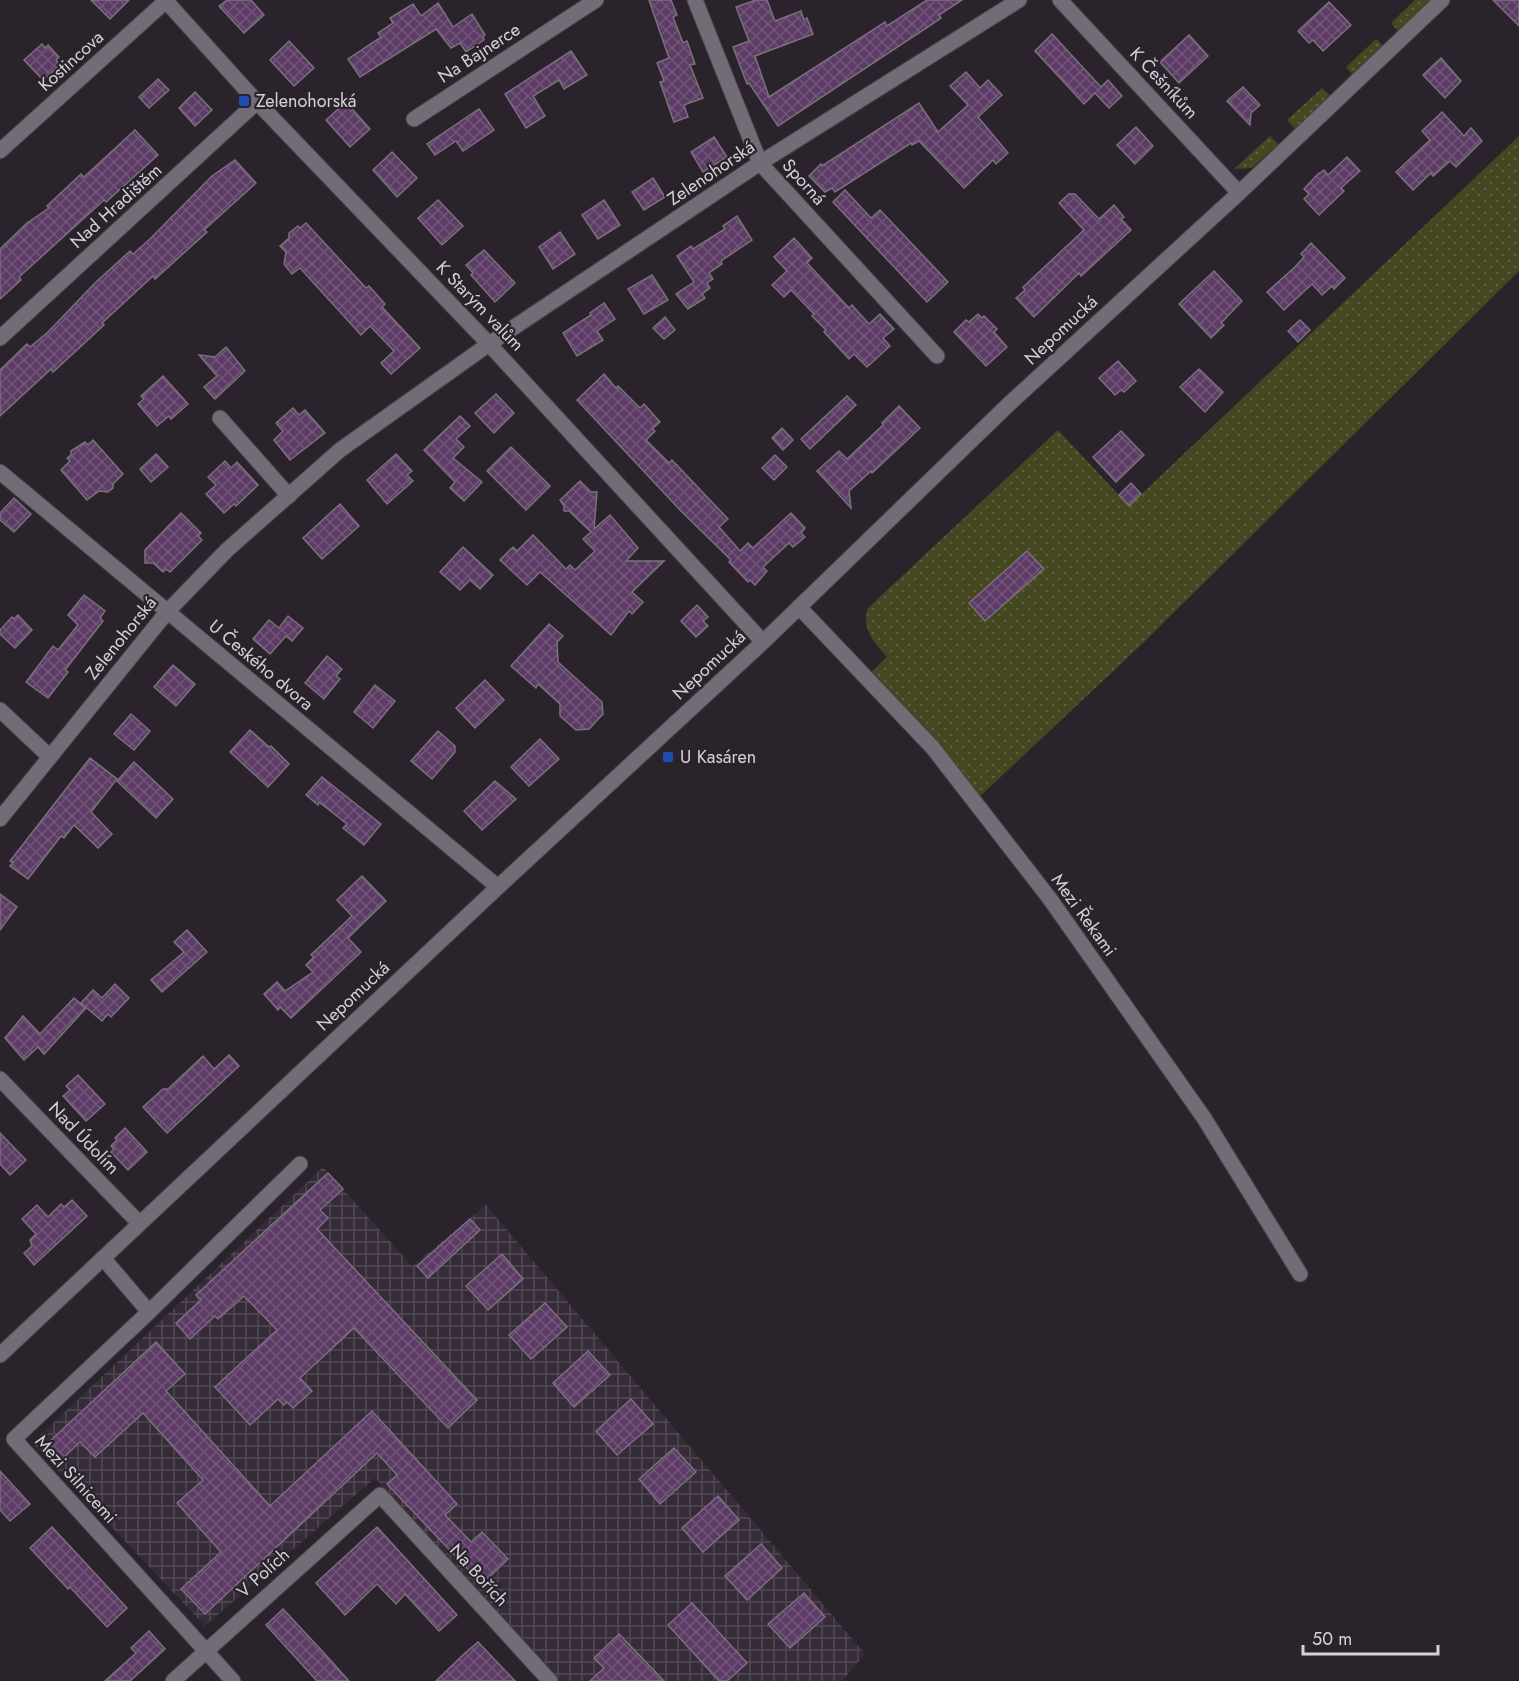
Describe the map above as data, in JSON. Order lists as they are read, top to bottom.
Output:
{
  "streets": {
    "street": [
      "Na Bajnerce",
      "Kostincova",
      "K Češníkům",
      "Zelenohorská",
      "Sporná",
      "Nad Hradištěm",
      "K Starým valům",
      "Nepomucká",
      "U Českého dvora",
      "Mezi Řekami",
      "Nad Údolím",
      "Mezi Silnicemi",
      "V Polích",
      "Na Bořích"
    ]
  },
  "crossings": [
    ["Kostincova", "K Starým valům"],
    ["K Češníkům", "Nepomucká"],
    ["Zelenohorská", "Sporná"],
    ["Zelenohorská", "K Starým valům"],
    ["Zelenohorská", "U Českého dvora"],
    ["Nad Hradištěm", "K Starým valům"],
    ["K Starým valům", "Nepomucká"],
    ["Nepomucká", "U Českého dvora"],
    ["Nepomucká", "Mezi Řekami"],
    ["Nepomucká", "Nad Údolím"],
    ["Mezi Silnicemi", "V Polích"],
    ["V Polích", "Na Bořích"]
  ],
  "places": {
    "transit": ["Zelenohorská", "U Kasáren"]
  },
  "scale_bar": "50 m"
}
